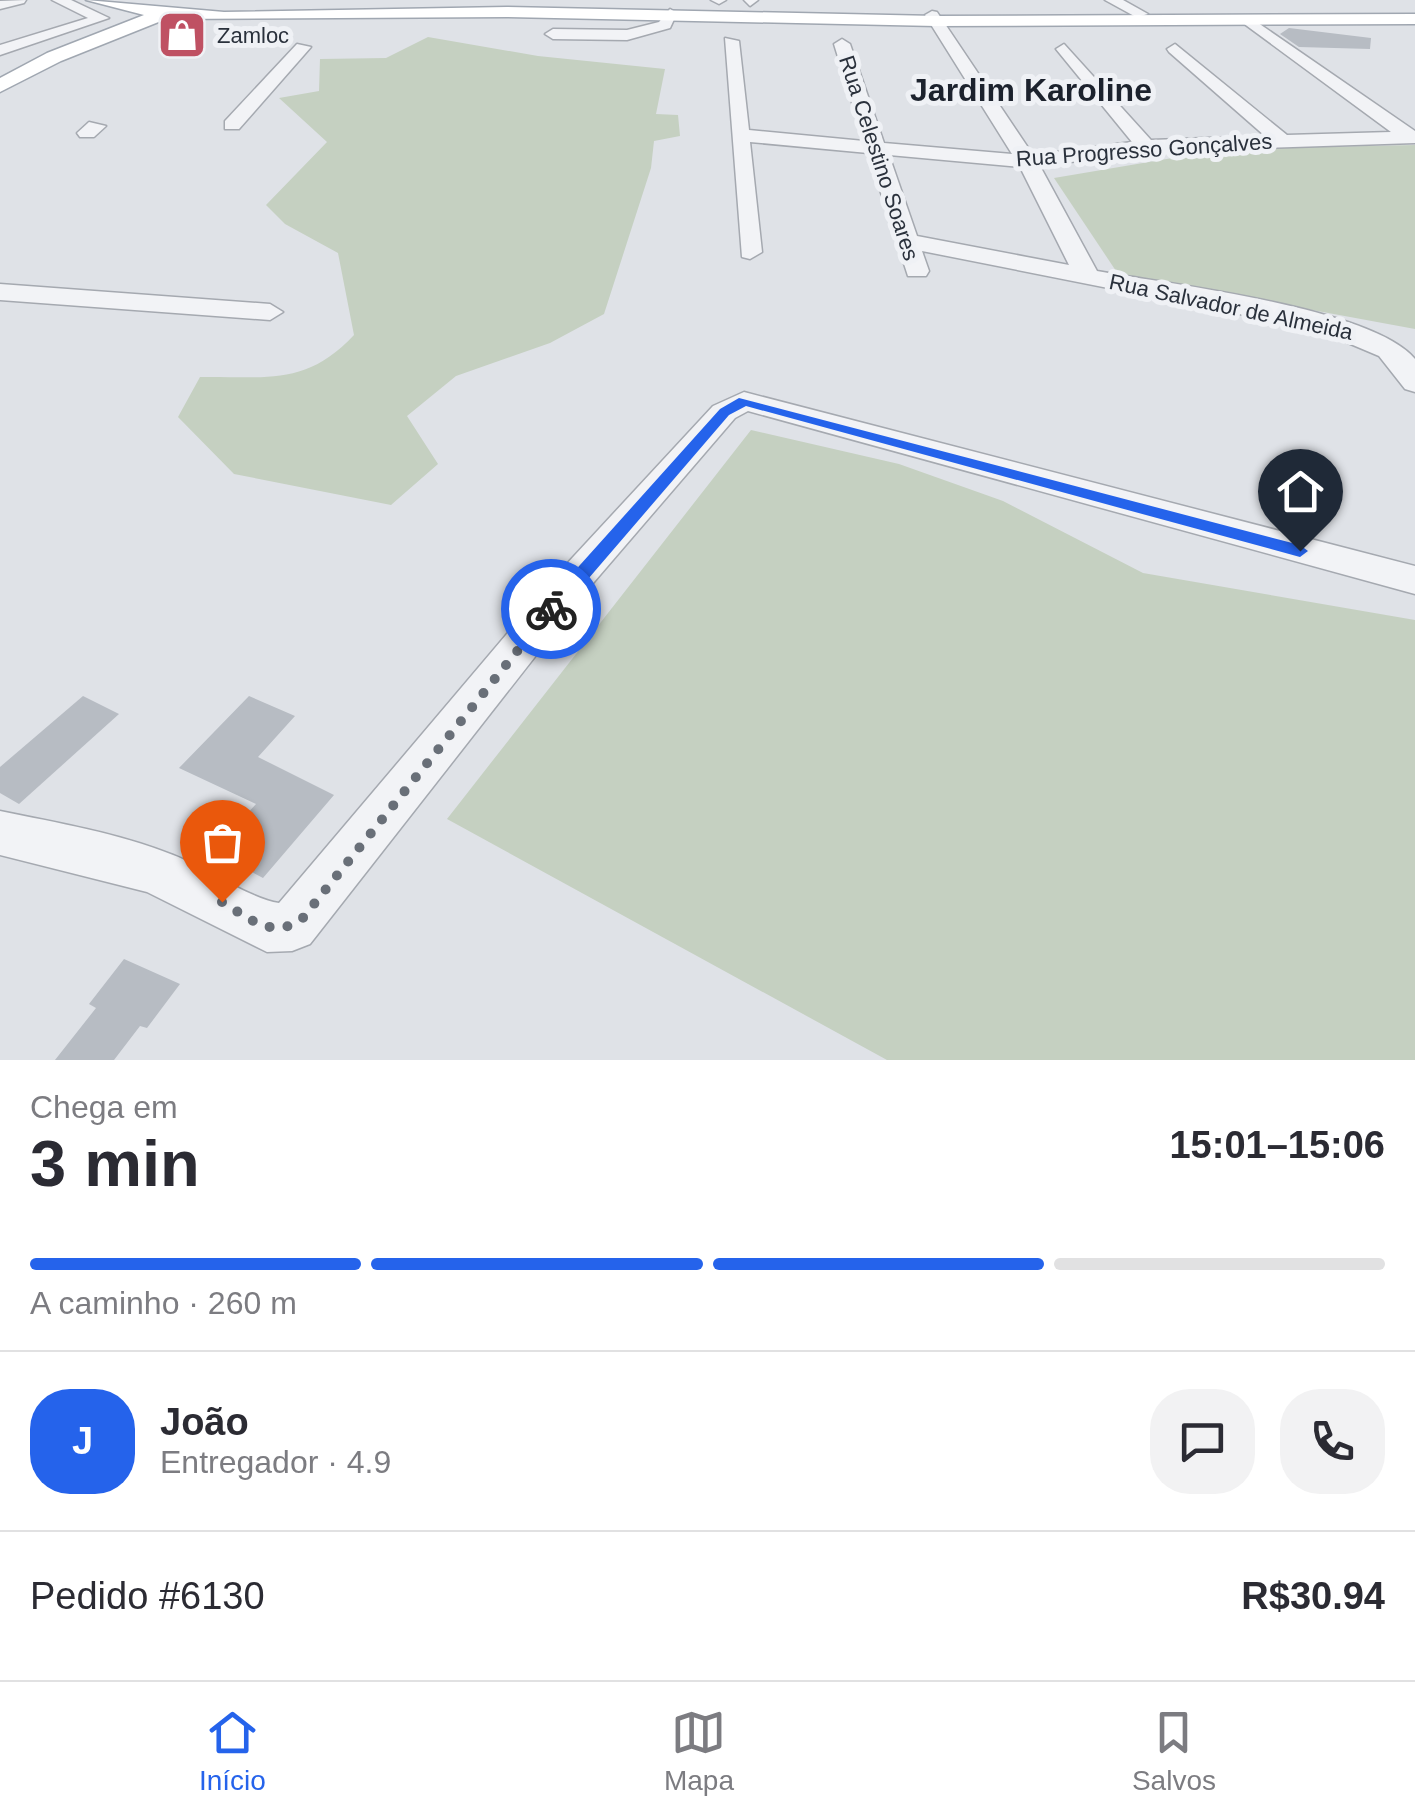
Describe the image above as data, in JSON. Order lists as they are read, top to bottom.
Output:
{
  "streets": {
    "street": ["Rua Progresso Gonçalves", "Rua Celestino Soares", "Rua Salvador de Almeida"]
  },
  "crossings": [
    ["Rua Progresso Gonçalves", "Rua Celestino Soares"],
    ["Rua Celestino Soares", "Rua Salvador de Almeida"]
  ],
  "districts": ["Jardim Karoline"],
  "places": {
    "shop": ["Zamloc"]
  },
  "page": {
    "heading": ["3 min", "Chega em", "15:01–15:06"],
    "panel": [
      "João",
      "Entregador · 4.9",
      "Pedido #6130",
      "R$30.94"
    ],
    "bar": "A caminho · 260 m",
    "round": "J",
    "tabs": ["Início", "Mapa", "Salvos"]
  }
}
